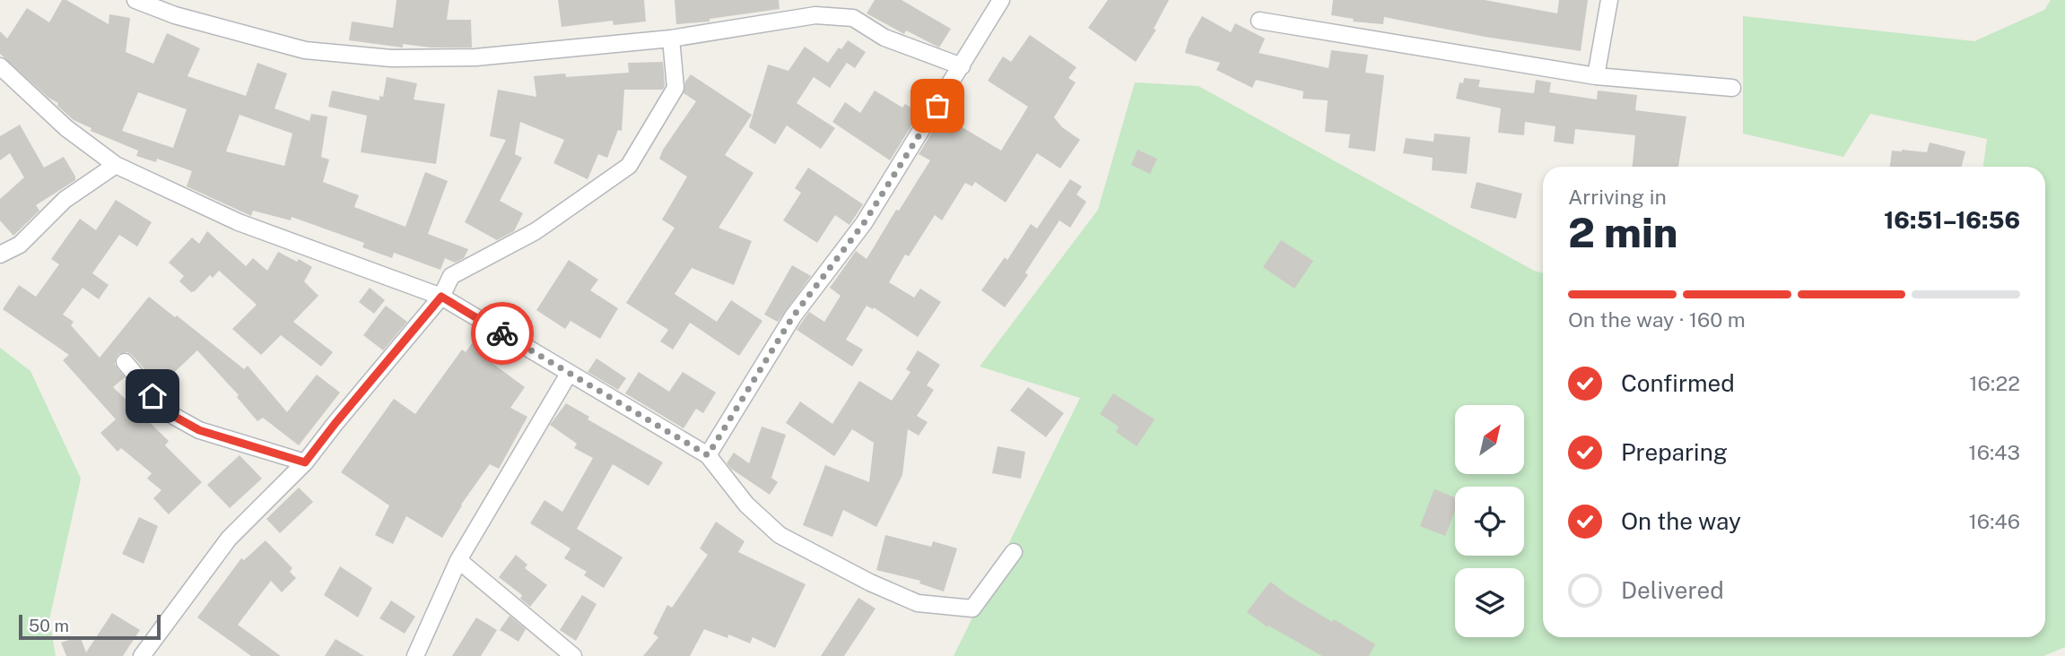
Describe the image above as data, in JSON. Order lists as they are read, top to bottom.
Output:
{
  "scale_bar": "50 m",
  "north": "top right",
  "page": {
    "heading": ["2 min", "Arriving in", "16:51–16:56"],
    "bar": "On the way · 160 m",
    "list": [
      ["Confirmed", "16:22"],
      ["Preparing", "16:43"],
      ["On the way", "16:46"],
      "Delivered"
    ],
    "scale": "50 m"
  }
}
